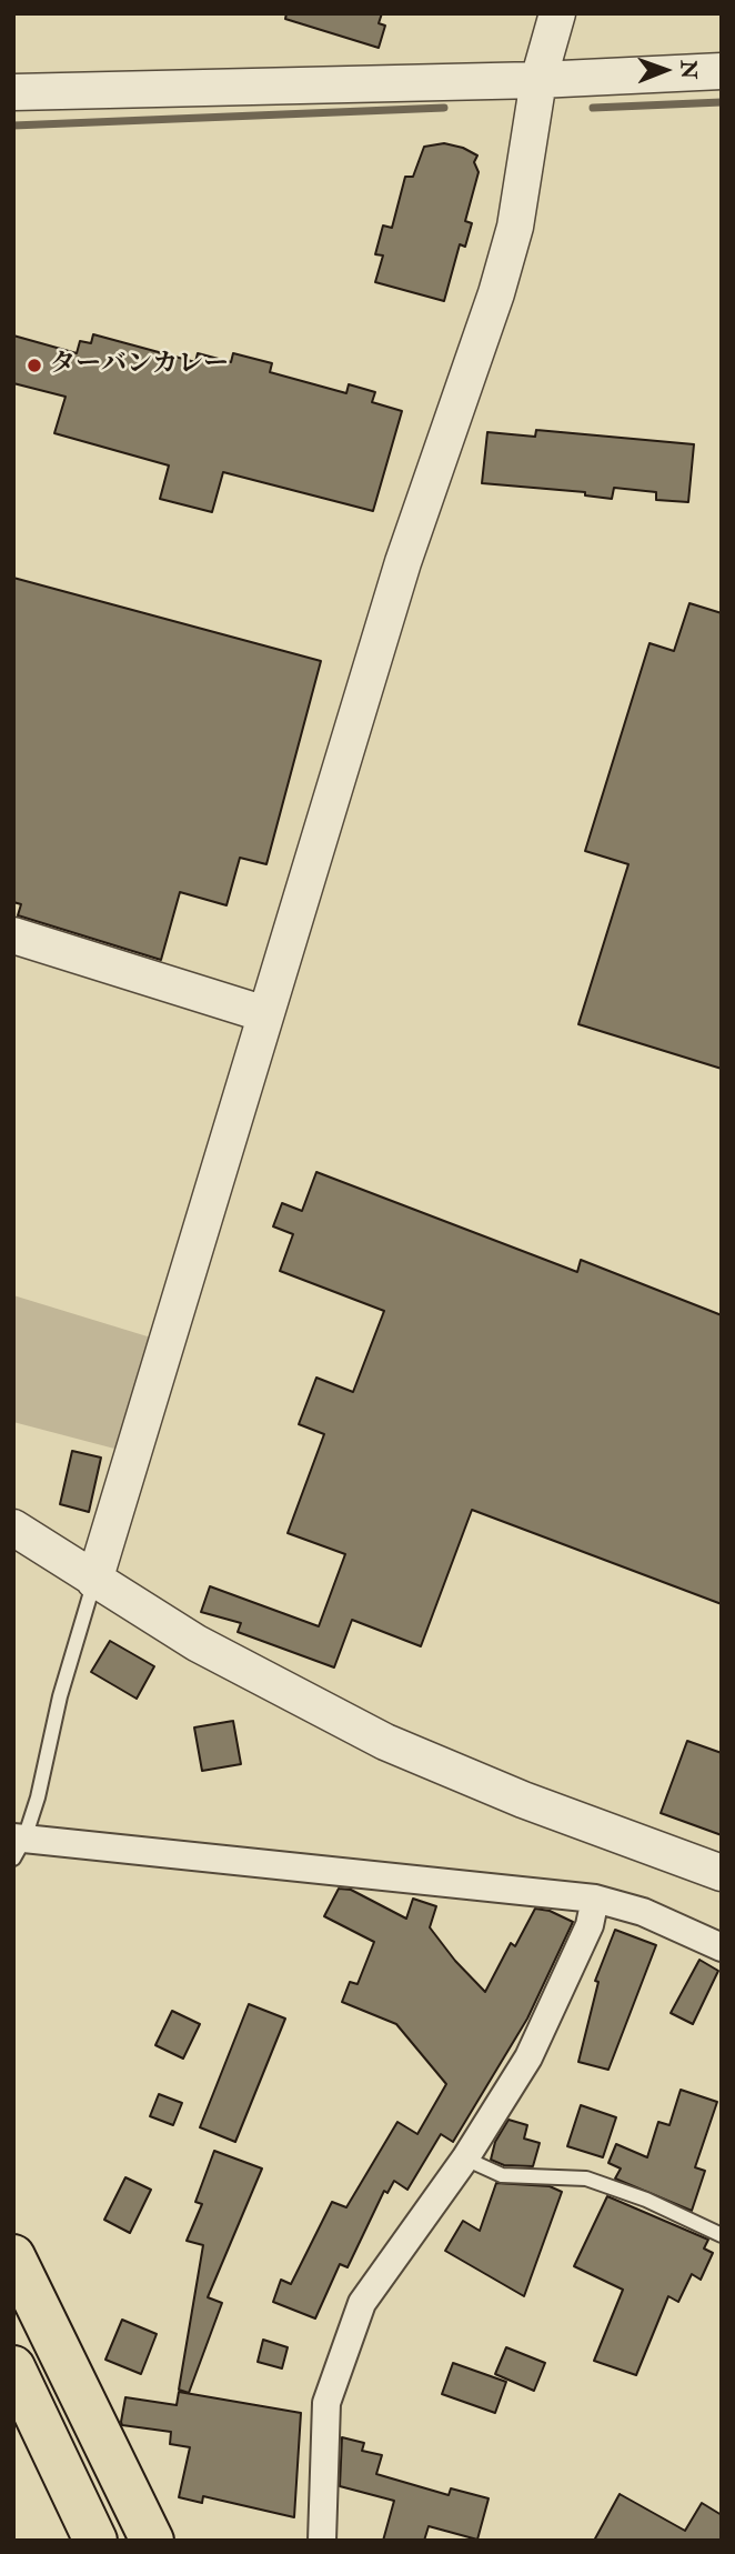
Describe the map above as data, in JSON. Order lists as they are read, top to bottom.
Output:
{
  "places": ["ターバンカレー"],
  "north": "right"
}
